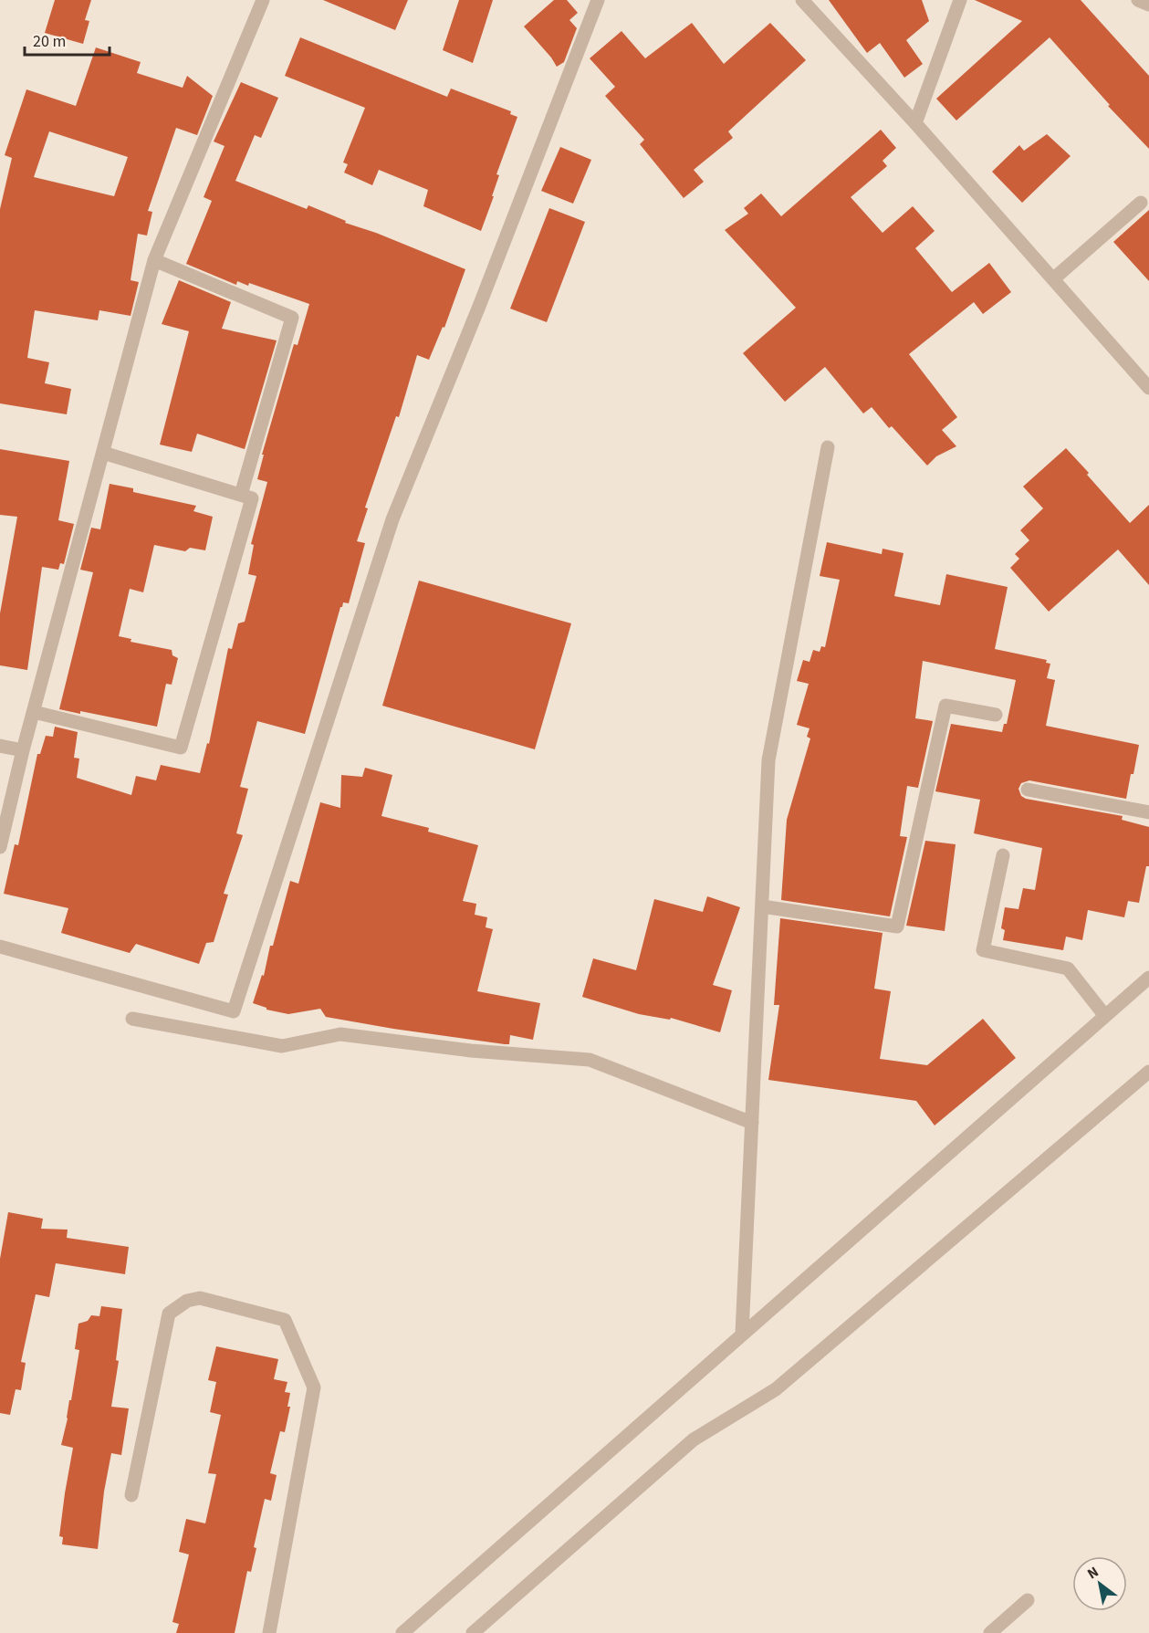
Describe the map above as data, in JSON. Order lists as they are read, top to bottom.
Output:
{
  "scale_bar": "20 m",
  "north": "top left"
}
